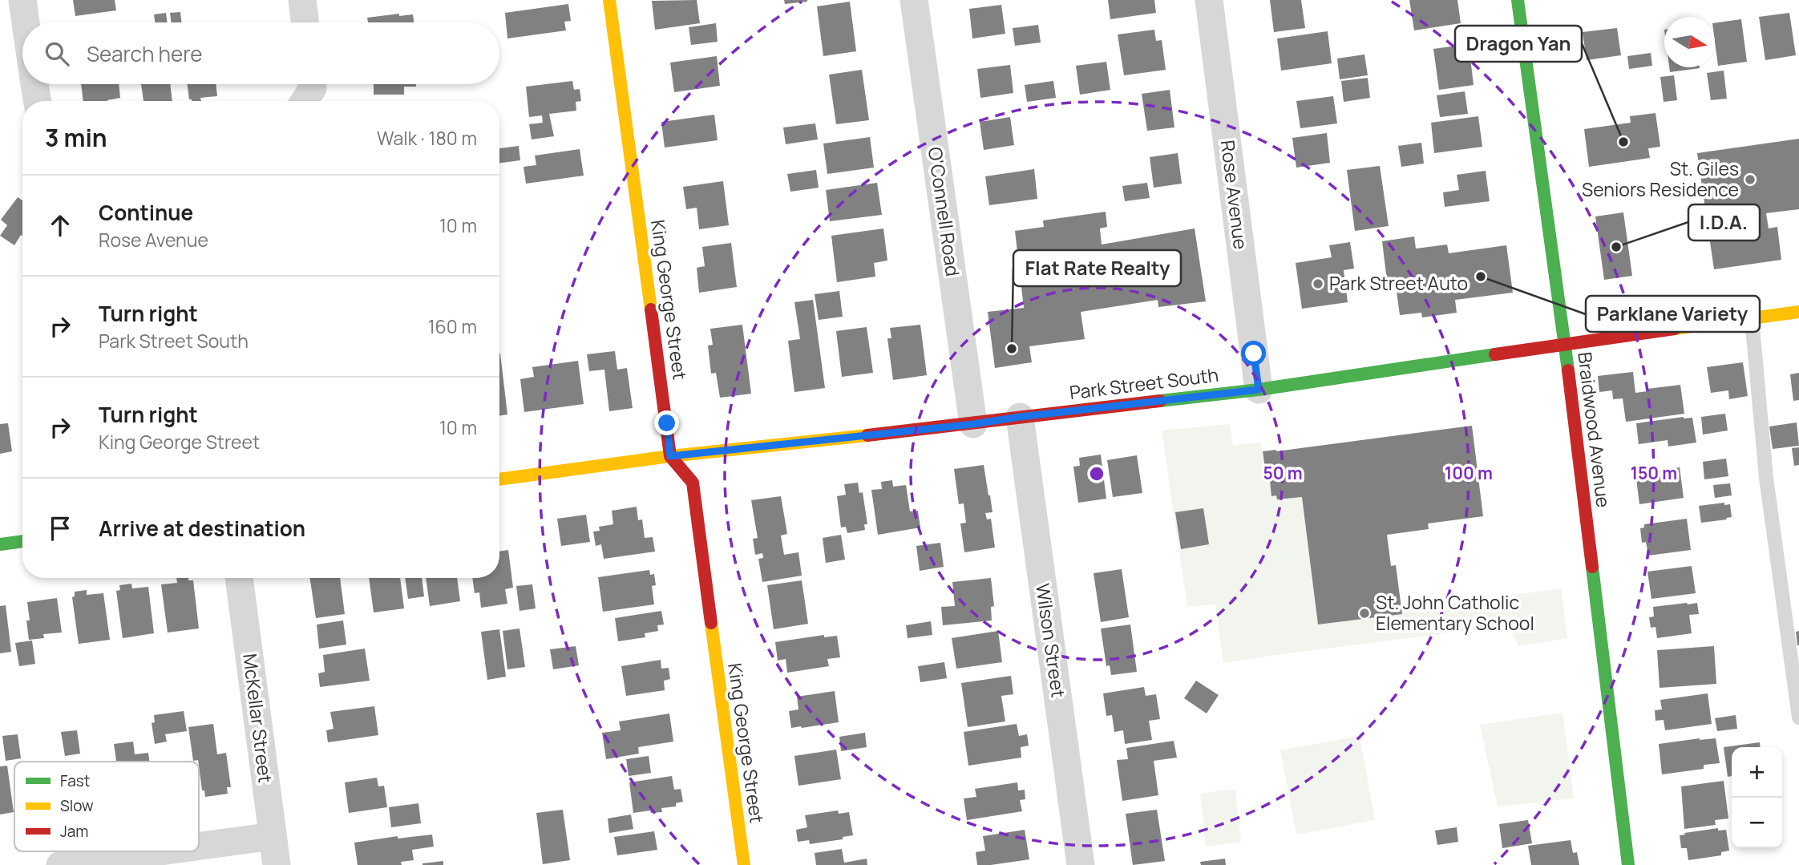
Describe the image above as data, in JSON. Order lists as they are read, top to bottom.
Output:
{
  "streets": {
    "street": [
      "Rose Avenue",
      "O'Connell Road",
      "King George Street",
      "Park Street South",
      "Braidwood Avenue",
      "Wilson Street",
      "McKellar Street"
    ]
  },
  "crossings": [
    ["Rose Avenue", "Park Street South"],
    ["O'Connell Road", "Park Street South"],
    ["King George Street", "Park Street South"],
    ["Park Street South", "Braidwood Avenue"],
    ["Park Street South", "Wilson Street"]
  ],
  "places": [
    "Dragon Yan",
    "St. Giles Seniors Residence",
    "I.D.A.",
    "Parklane Variety",
    "Park Street Auto",
    "Flat Rate Realty",
    "St. John Catholic Elementary School"
  ],
  "legend": ["Fast", "Slow", "Jam"],
  "north": "right",
  "page": {
    "search": "Search here",
    "heading": ["3 min", "Walk · 180 m"],
    "list": [
      ["Continue", "Rose Avenue", "10 m"],
      ["Turn right", "Park Street South", "160 m"],
      ["Turn right", "King George Street", "10 m"],
      "Arrive at destination"
    ],
    "map_buttons": ["+", "−"]
  },
  "rings": ["50 m", "100 m", "150 m"]
}
